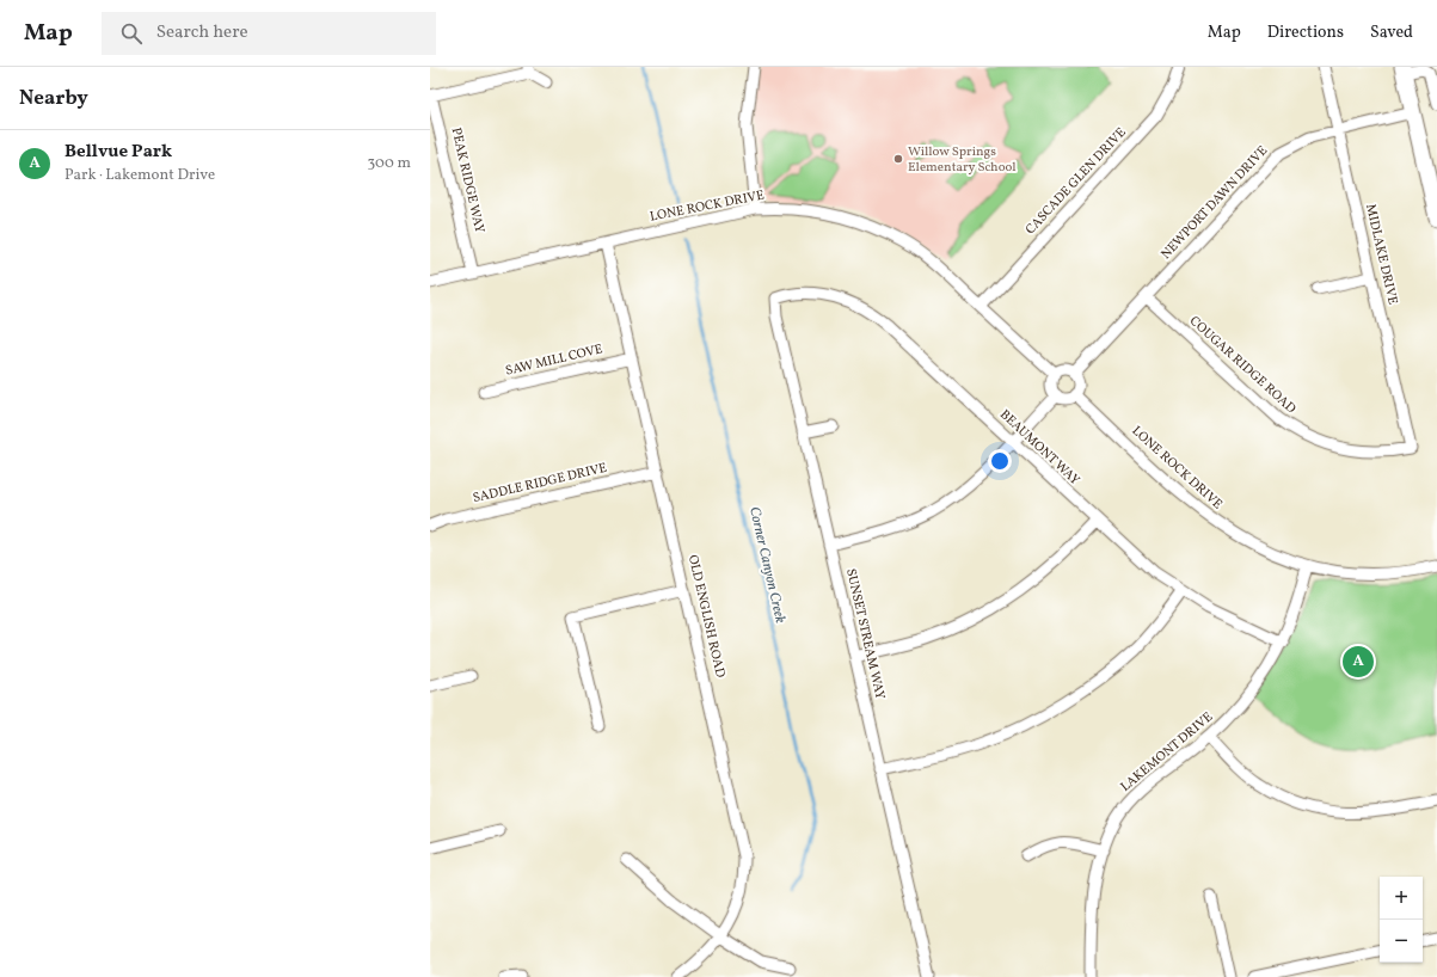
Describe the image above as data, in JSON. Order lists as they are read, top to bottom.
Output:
{
  "streets": {
    "street": [
      "PEAK RIDGE WAY",
      "CASCADE GLEN DRIVE",
      "NEWPORT DAWN DRIVE",
      "LONE ROCK DRIVE",
      "MIDLAKE DRIVE",
      "SAW MILL COVE",
      "COUGAR RIDGE ROAD",
      "BEAUMONT WAY",
      "SADDLE RIDGE DRIVE",
      "OLD ENGLISH ROAD",
      "SUNSET STREAM WAY",
      "LAKEMONT DRIVE"
    ]
  },
  "crossings": [
    ["PEAK RIDGE WAY", "LONE ROCK DRIVE"],
    ["CASCADE GLEN DRIVE", "LONE ROCK DRIVE"],
    ["NEWPORT DAWN DRIVE", "LONE ROCK DRIVE"],
    ["NEWPORT DAWN DRIVE", "MIDLAKE DRIVE"],
    ["NEWPORT DAWN DRIVE", "COUGAR RIDGE ROAD"],
    ["LONE ROCK DRIVE", "OLD ENGLISH ROAD"],
    ["LONE ROCK DRIVE", "LAKEMONT DRIVE"],
    ["MIDLAKE DRIVE", "COUGAR RIDGE ROAD"],
    ["SAW MILL COVE", "OLD ENGLISH ROAD"],
    ["BEAUMONT WAY", "SUNSET STREAM WAY"],
    ["BEAUMONT WAY", "LAKEMONT DRIVE"],
    ["SADDLE RIDGE DRIVE", "OLD ENGLISH ROAD"]
  ],
  "water": ["Corner Canyon Creek"],
  "places": ["Willow Springs Elementary School"],
  "page": {
    "header": "Map",
    "search": "Search here",
    "nav": ["Map", "Directions", "Saved"],
    "heading": "Nearby",
    "list": [
      {
        "mark": "A",
        "name": "Bellvue Park",
        "note": "Park · Lakemont Drive",
        "value": "300 m"
      }
    ],
    "pins": "A",
    "map_buttons": ["+", "−"]
  }
}
